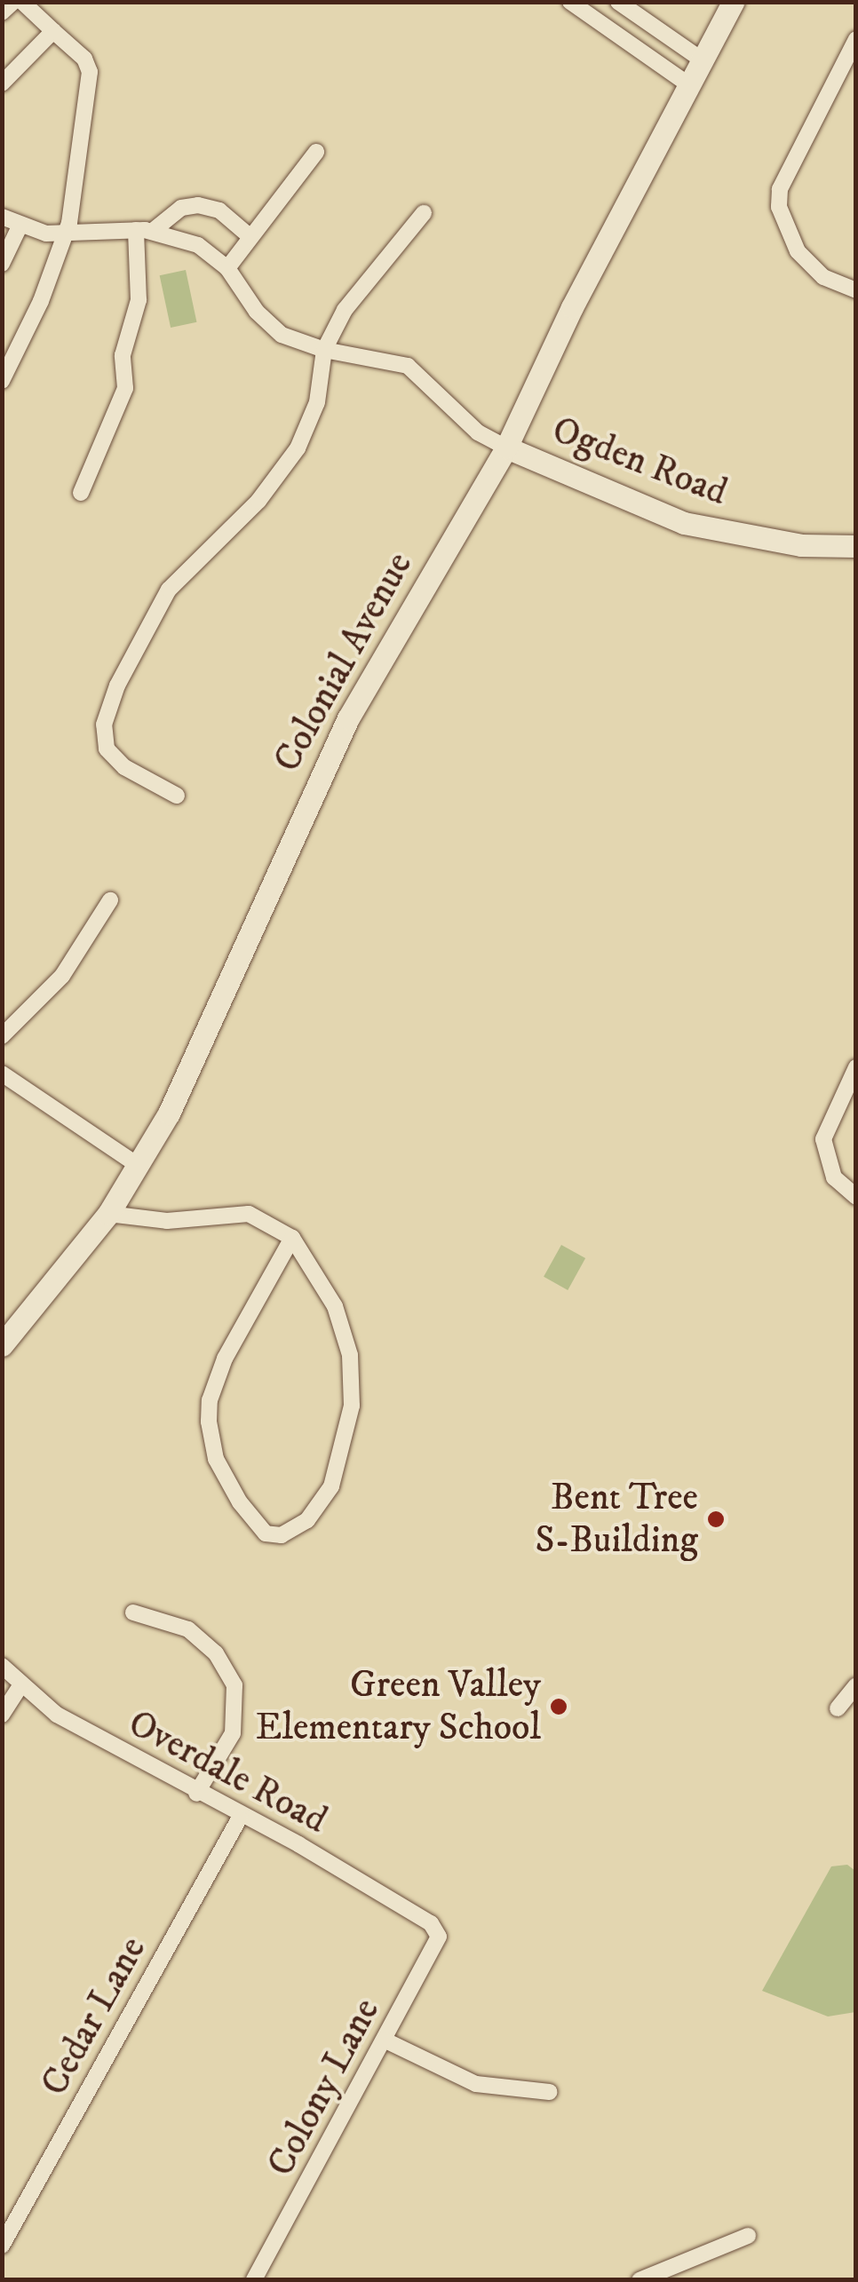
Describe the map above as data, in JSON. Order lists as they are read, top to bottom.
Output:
{
  "streets": {
    "main road": ["Ogden Road", "Colonial Avenue"],
    "street": ["Overdale Road", "Cedar Lane", "Colony Lane"]
  },
  "crossings": [
    ["Ogden Road", "Colonial Avenue"],
    ["Overdale Road", "Cedar Lane"],
    ["Overdale Road", "Colony Lane"]
  ],
  "places": ["Bent Tree S-Building", "Green Valley Elementary School"]
}
